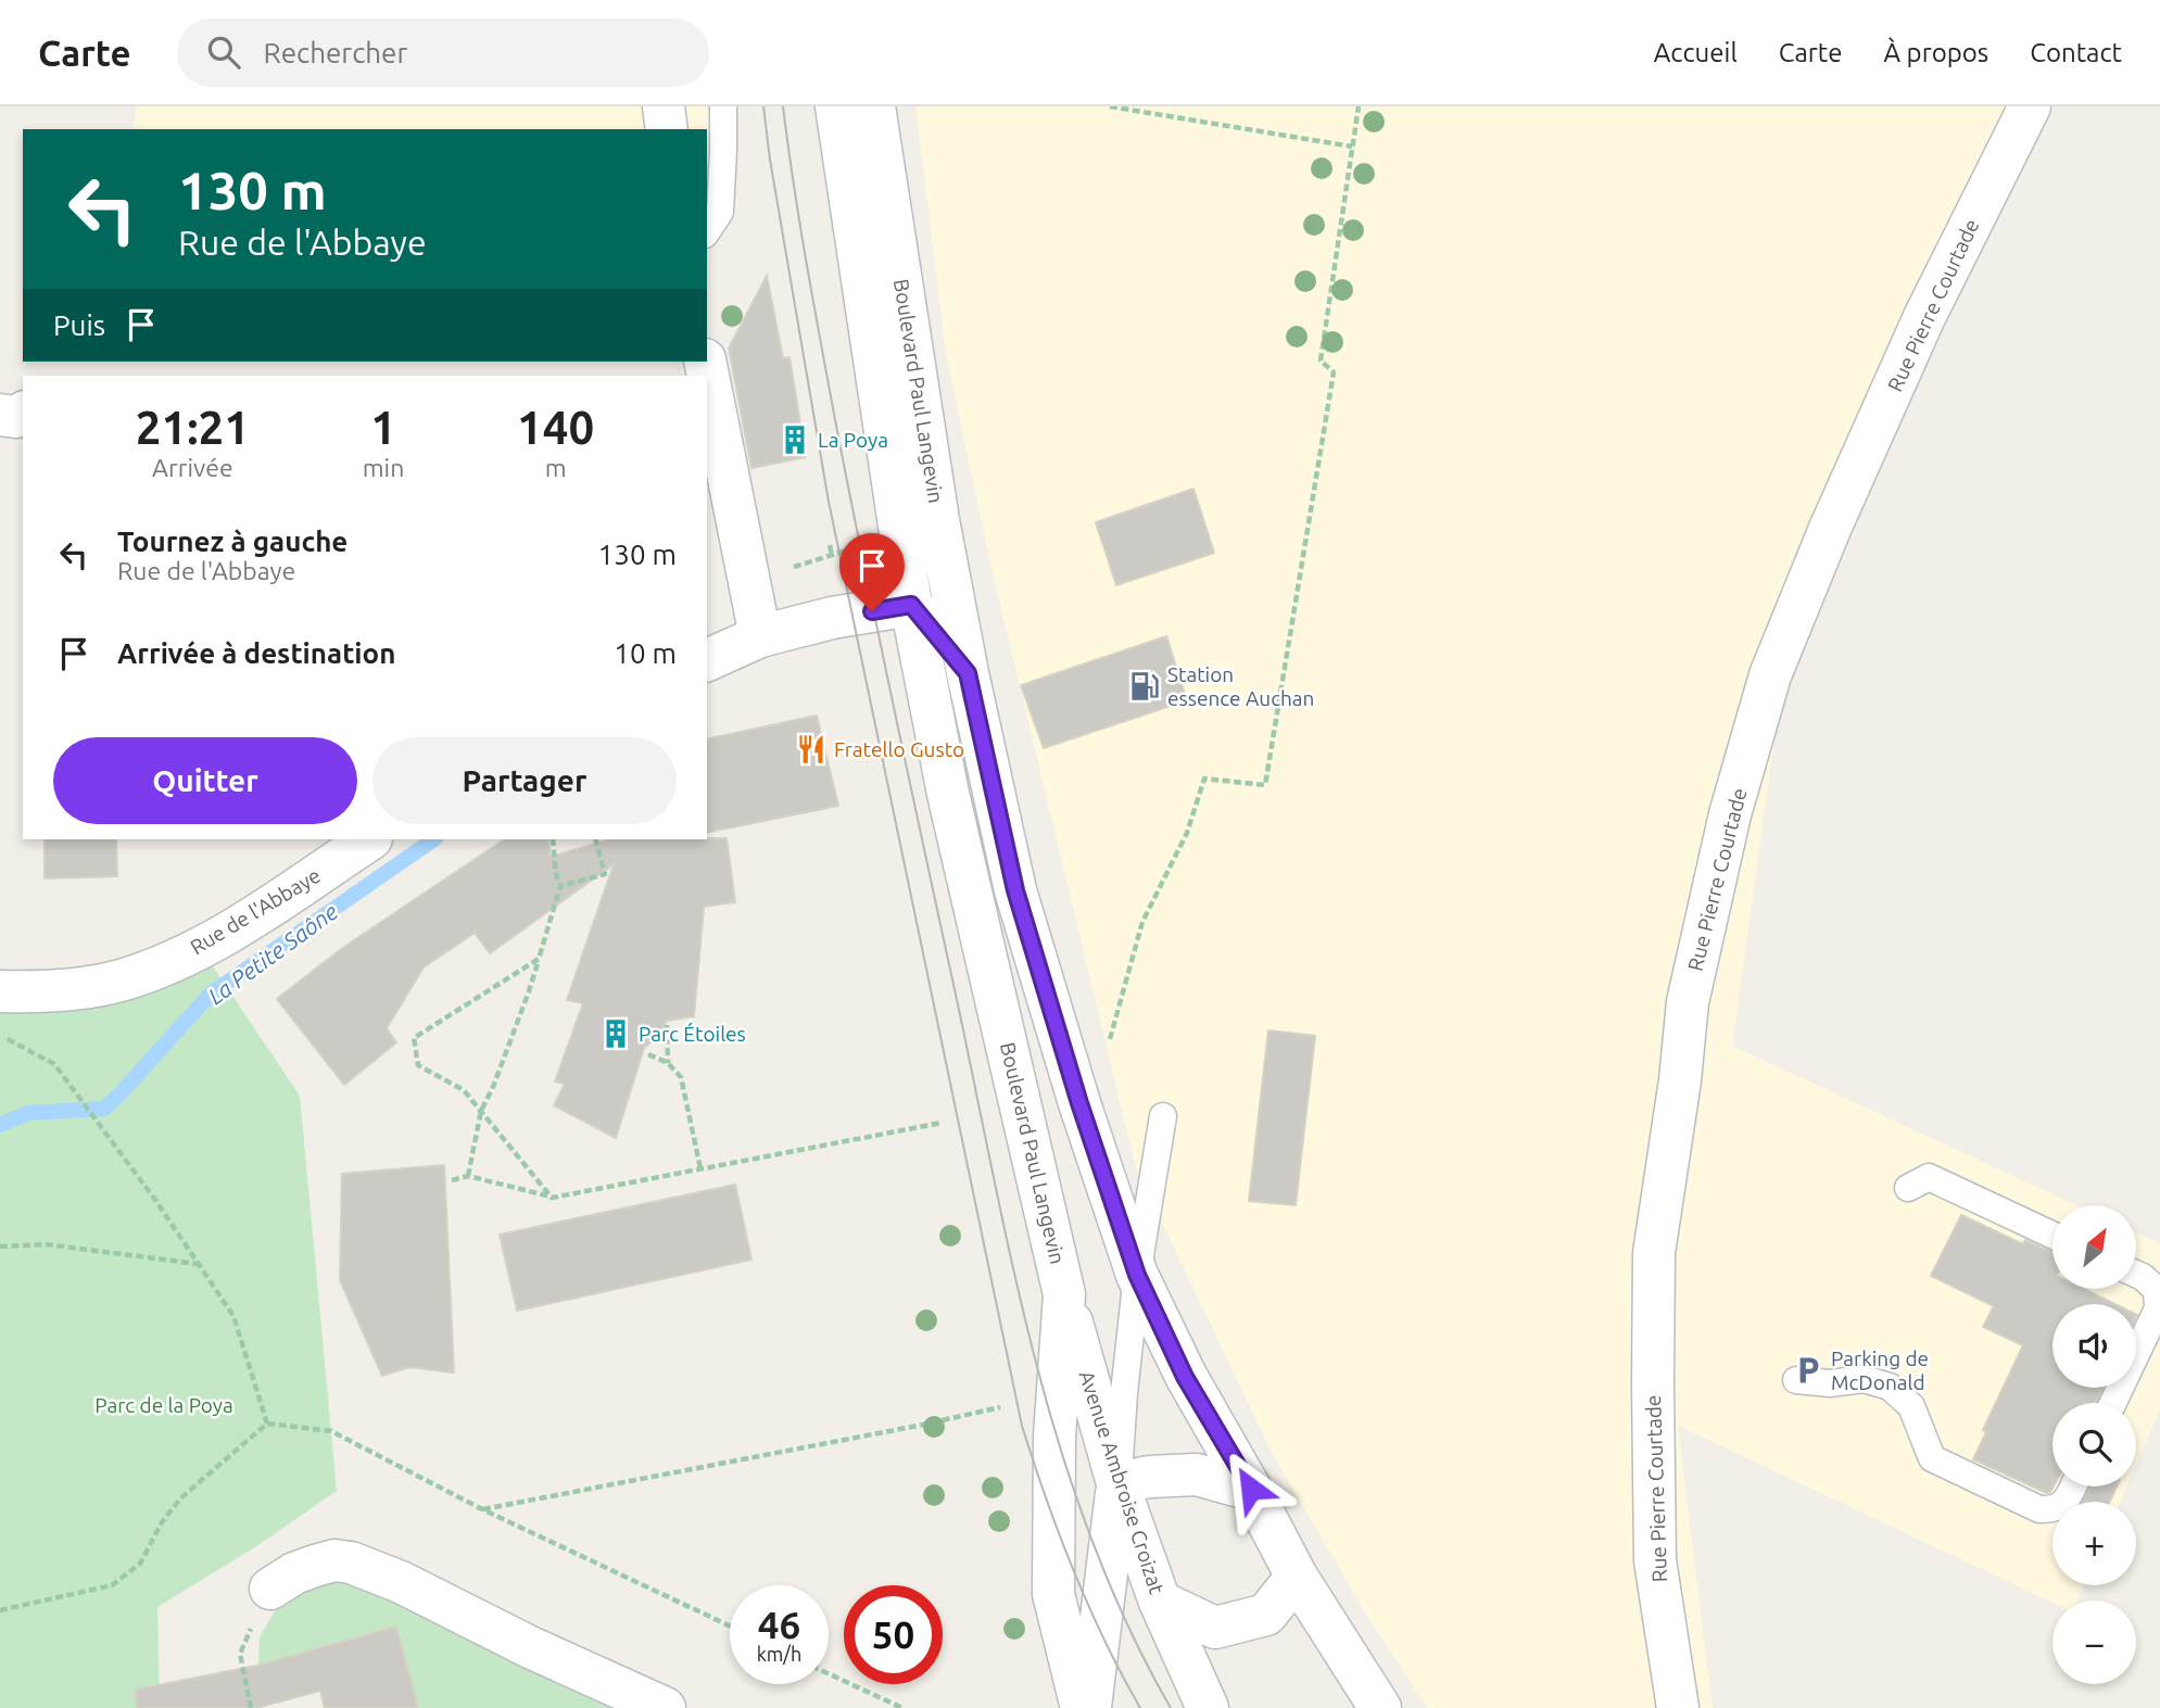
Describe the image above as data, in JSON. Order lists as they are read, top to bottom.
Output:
{
  "streets": {
    "street": [
      "Rue Pierre Courtade",
      "Boulevard Paul Langevin",
      "Rue de l'Abbaye",
      "Avenue Ambroise Croizat"
    ]
  },
  "crossings": [
    ["Boulevard Paul Langevin", "Avenue Ambroise Croizat"]
  ],
  "water": ["La Petite Saône"],
  "parks": ["Parc de la Poya"],
  "places": {
    "building": ["La Poya", "Parc Étoiles"],
    "fuel station": ["Station essence Auchan"],
    "restaurant": ["Fratello Gusto"],
    "parking": ["Parking de McDonald"]
  },
  "north": "top right",
  "page": {
    "header": "Carte",
    "search": "Rechercher",
    "nav": [
      "Accueil",
      "Carte",
      "À propos",
      "Contact"
    ],
    "turn": ["130 m", "Rue de l'Abbaye"],
    "then": "Puis",
    "eta": [
      "21:21",
      "Arrivée",
      "1",
      "min",
      "140",
      "m"
    ],
    "list": [
      {
        "name": "Tournez à gauche",
        "note": "Rue de l'Abbaye",
        "value": "130 m"
      },
      {
        "name": "Arrivée à destination",
        "value": "10 m"
      }
    ],
    "buttons": ["Quitter", "Partager"],
    "map_buttons": ["+", "−"],
    "speed": "46 km/h",
    "limit": "50"
  }
}
